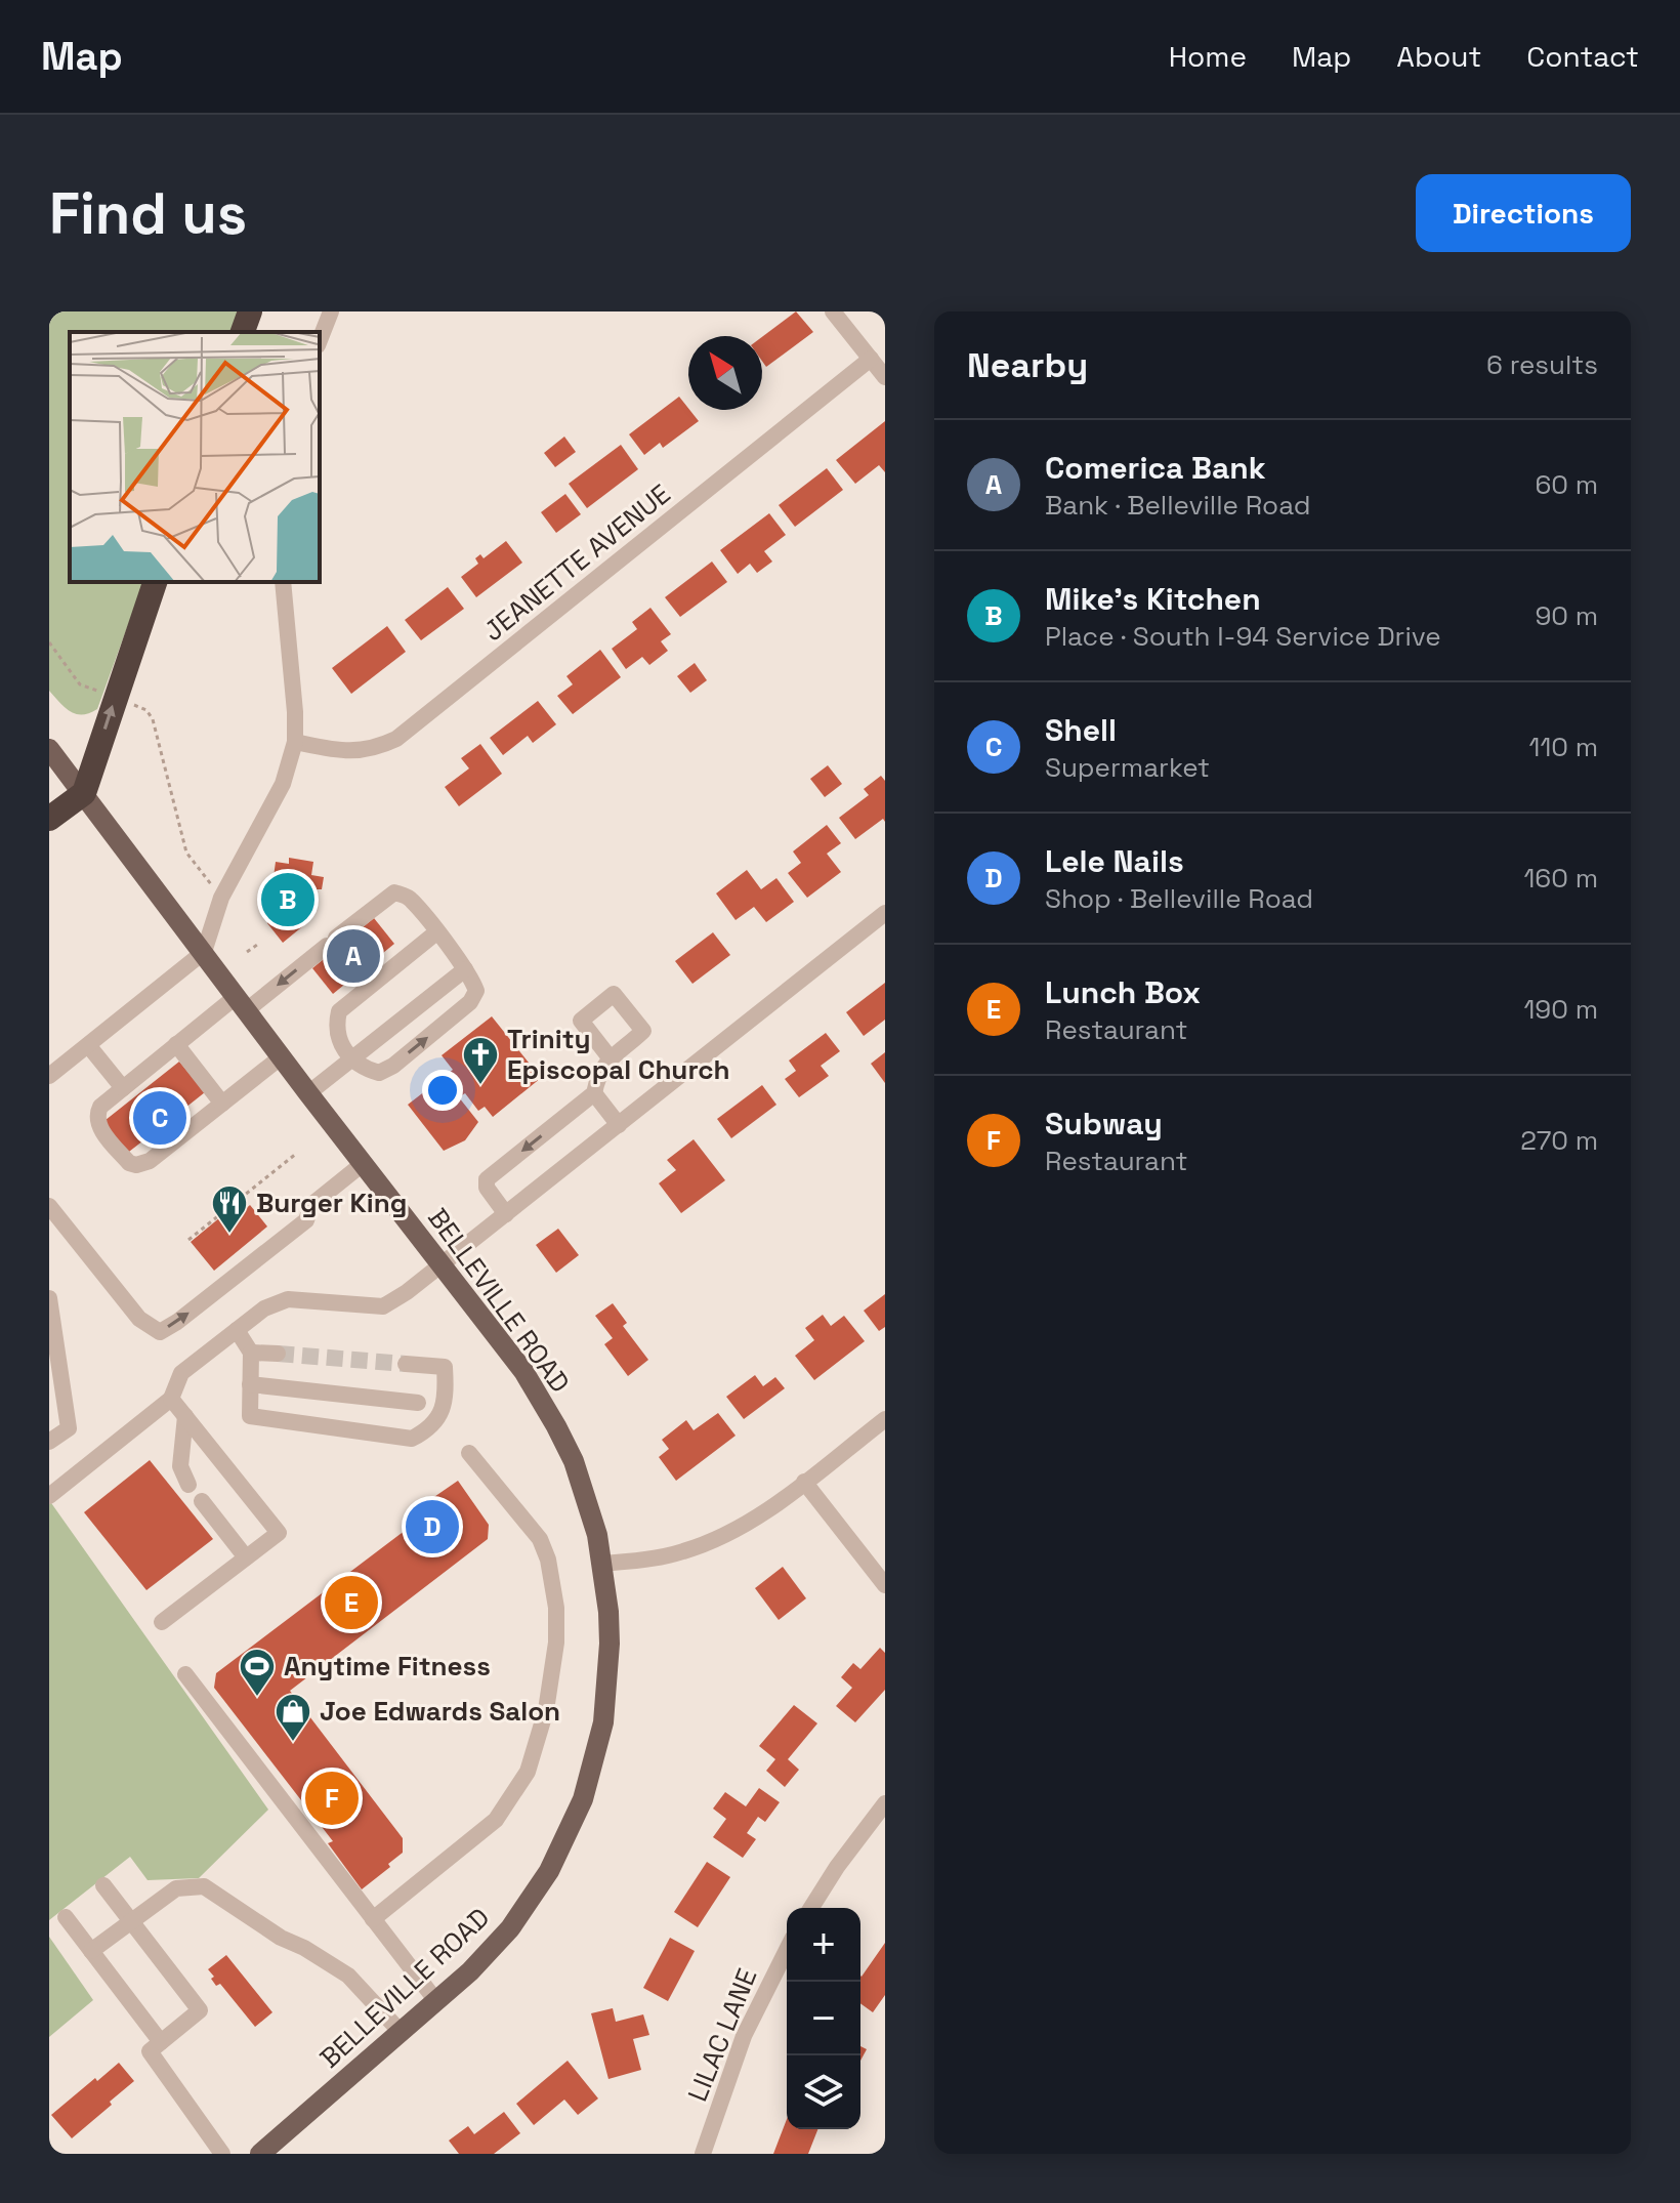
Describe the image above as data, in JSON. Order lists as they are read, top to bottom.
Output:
{
  "streets": {
    "main road": ["BELLEVILLE ROAD"],
    "street": ["JEANETTE AVENUE", "LILAC LANE"]
  },
  "places": {
    "church": ["Trinity Episcopal Church"],
    "restaurant": ["Burger King"],
    "sports": ["Anytime Fitness"],
    "shop": ["Joe Edwards Salon"]
  },
  "north": "top left",
  "page": {
    "header": "Map",
    "nav": [
      "Home",
      "Map",
      "About",
      "Contact"
    ],
    "buttons": "Directions",
    "title": "Find us",
    "heading": ["Nearby", "6 results"],
    "list": [
      {
        "mark": "A",
        "name": "Comerica Bank",
        "note": "Bank · Belleville Road",
        "value": "60 m"
      },
      {
        "mark": "B",
        "name": "Mike's Kitchen",
        "note": "Place · South I-94 Service Drive",
        "value": "90 m"
      },
      {
        "mark": "C",
        "name": "Shell",
        "note": "Supermarket",
        "value": "110 m"
      },
      {
        "mark": "D",
        "name": "Lele Nails",
        "note": "Shop · Belleville Road",
        "value": "160 m"
      },
      {
        "mark": "E",
        "name": "Lunch Box",
        "note": "Restaurant",
        "value": "190 m"
      },
      {
        "mark": "F",
        "name": "Subway",
        "note": "Restaurant",
        "value": "270 m"
      }
    ],
    "pins": [
      "B",
      "A",
      "C",
      "D",
      "E",
      "F"
    ],
    "map_buttons": ["+", "−"]
  }
}
